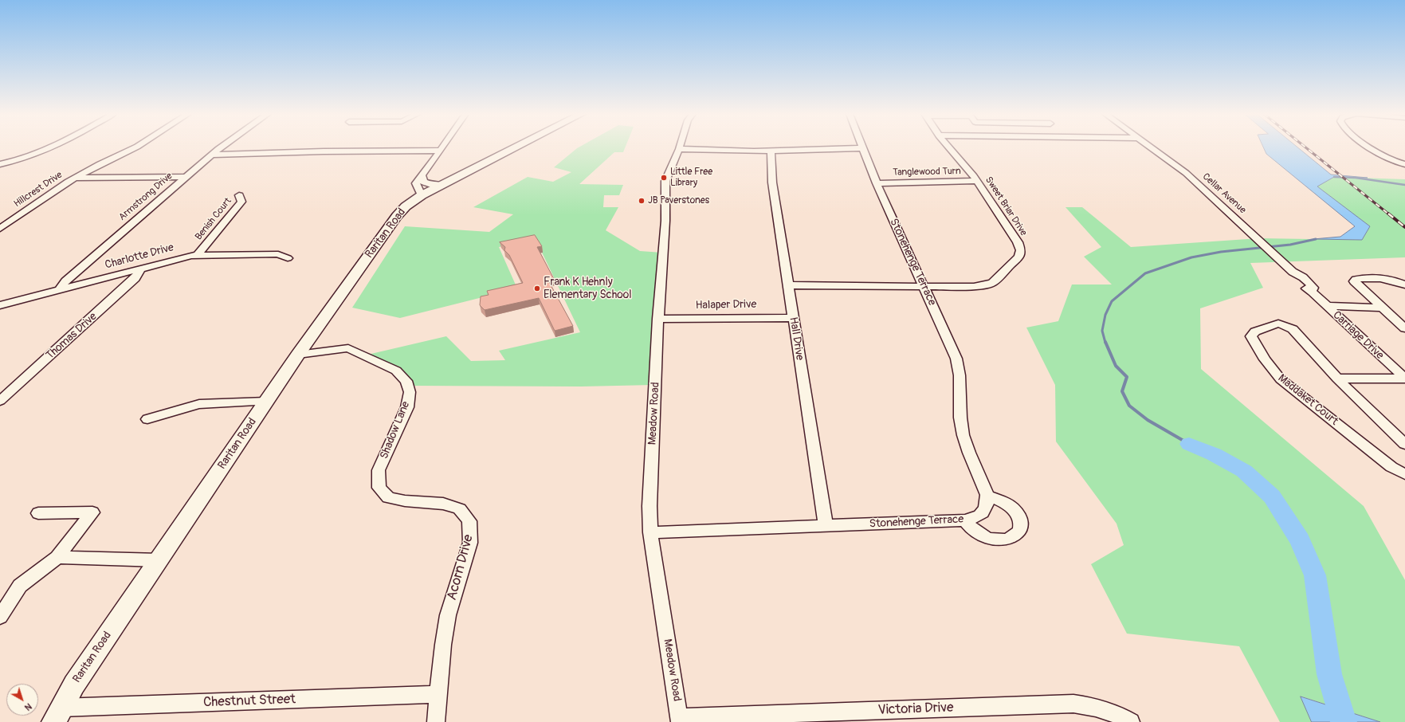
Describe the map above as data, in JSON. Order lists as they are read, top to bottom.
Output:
{
  "streets": {
    "main road": ["Raritan Road"],
    "street": [
      "Tanglewood Turn",
      "Hillcrest Drive",
      "Cellar Avenue",
      "Armstrong Drive",
      "Sweet Briar Drive",
      "Benish Court",
      "Charlotte Drive",
      "Stonehenge Terrace",
      "Halaper Drive",
      "Carriage Drive",
      "Thomas Drive",
      "Hall Drive",
      "Maddaket Court",
      "Meadow Road",
      "Shadow Lane",
      "Acorn Drive",
      "Chestnut Street",
      "Victoria Drive"
    ]
  },
  "crossings": [
    ["Tanglewood Turn", "Sweet Briar Drive"],
    ["Tanglewood Turn", "Stonehenge Terrace"],
    ["Cellar Avenue", "Carriage Drive"],
    ["Armstrong Drive", "Charlotte Drive"],
    ["Sweet Briar Drive", "Stonehenge Terrace"],
    ["Sweet Briar Drive", "Hall Drive"],
    ["Benish Court", "Charlotte Drive"],
    ["Raritan Road", "Shadow Lane"],
    ["Raritan Road", "Chestnut Street"],
    ["Charlotte Drive", "Thomas Drive"],
    ["Stonehenge Terrace", "Hall Drive"],
    ["Stonehenge Terrace", "Meadow Road"],
    ["Halaper Drive", "Hall Drive"],
    ["Halaper Drive", "Meadow Road"],
    ["Meadow Road", "Victoria Drive"],
    ["Shadow Lane", "Acorn Drive"],
    ["Acorn Drive", "Chestnut Street"]
  ],
  "places": ["Little Free Library", "JB Paverstones", "Frank K Hehnly Elementary School"],
  "north": "bottom right"
}
